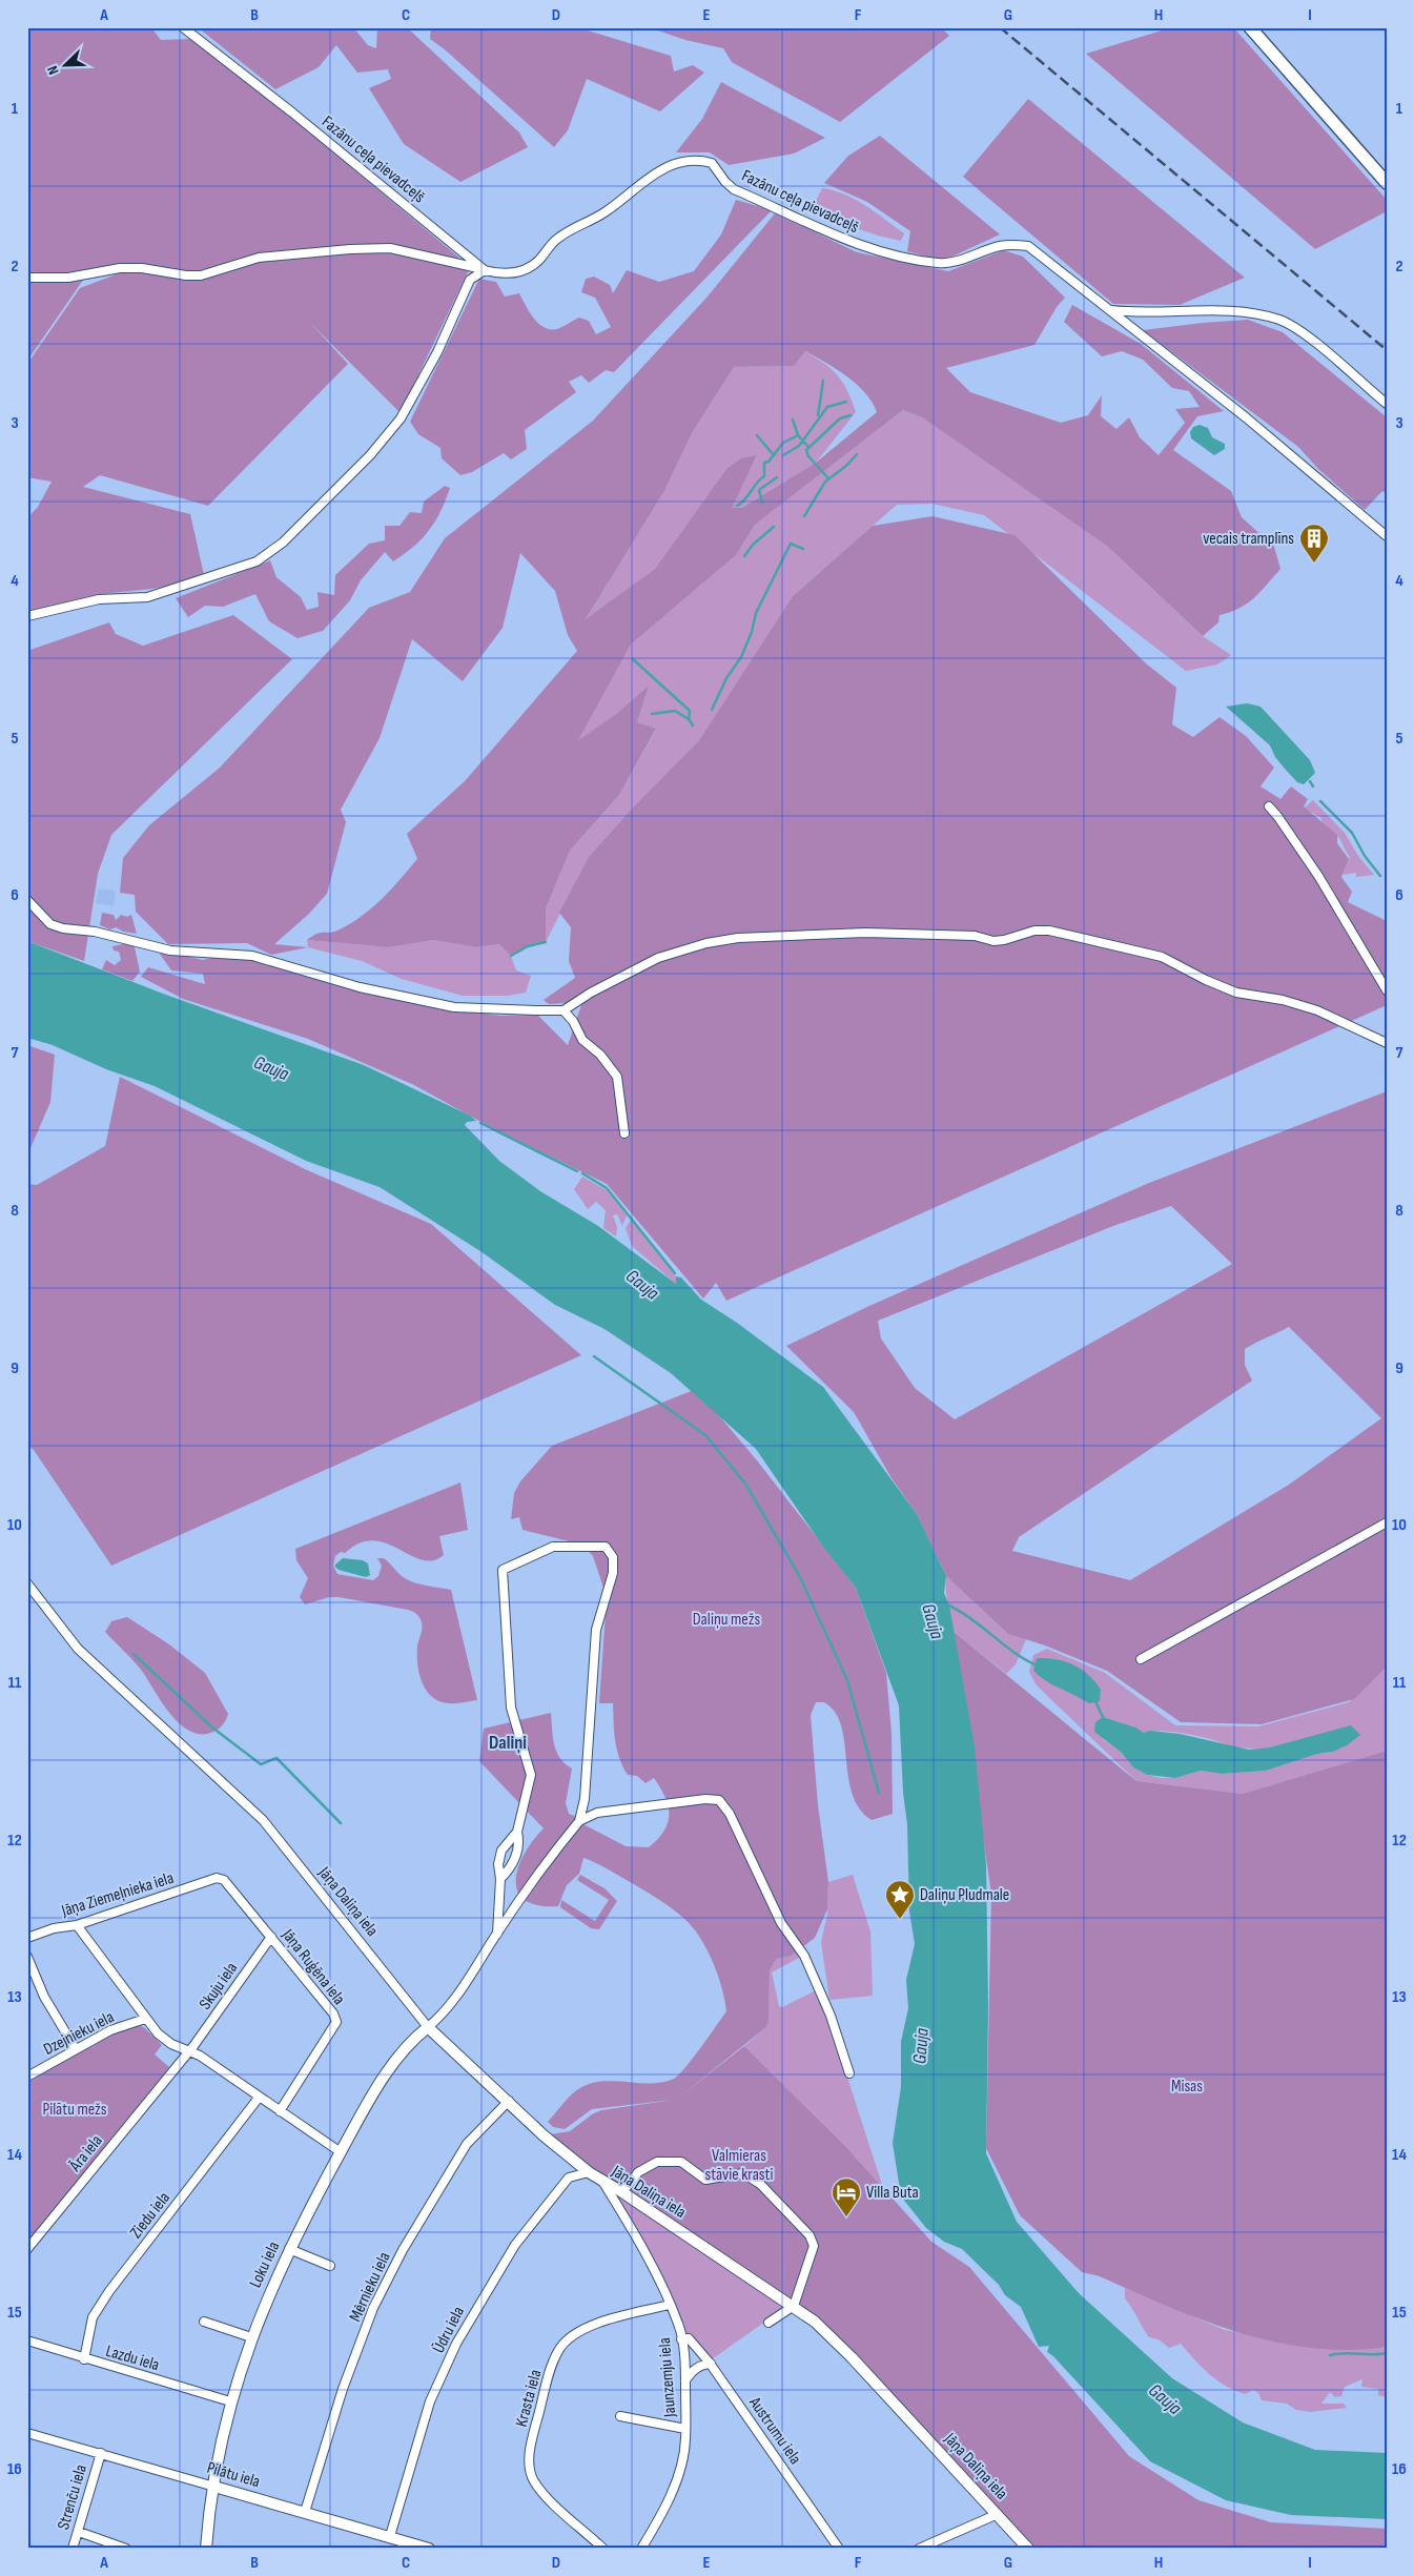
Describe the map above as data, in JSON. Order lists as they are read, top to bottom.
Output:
{
  "streets": {
    "street": [
      "Fazānu ceļa pievadceļš",
      "Jāņa Ziemeļnieka iela",
      "Jāņa Daliņa iela",
      "Jāņa Ruģēna iela",
      "Skuju iela",
      "Dzejnieku iela",
      "Āra iela",
      "Ziedu iela",
      "Loku iela",
      "Mērnieku iela",
      "Ūdru iela",
      "Lazdu iela",
      "Jaunzemju iela",
      "Krasta iela",
      "Austrumu iela",
      "Pilātu iela",
      "Strenču iela"
    ]
  },
  "crossings": [
    ["Jāņa Ziemeļnieka iela", "Jāņa Ruģēna iela"],
    ["Jāņa Daliņa iela", "Loku iela"],
    ["Jāņa Daliņa iela", "Mērnieku iela"],
    ["Jāņa Daliņa iela", "Ūdru iela"],
    ["Jāņa Daliņa iela", "Jaunzemju iela"],
    ["Jāņa Ruģēna iela", "Skuju iela"],
    ["Skuju iela", "Āra iela"],
    ["Ziedu iela", "Lazdu iela"],
    ["Loku iela", "Lazdu iela"],
    ["Loku iela", "Pilātu iela"],
    ["Mērnieku iela", "Pilātu iela"],
    ["Ūdru iela", "Pilātu iela"],
    ["Jaunzemju iela", "Krasta iela"],
    ["Jaunzemju iela", "Austrumu iela"],
    ["Pilātu iela", "Strenču iela"]
  ],
  "districts": ["Daliņi"],
  "water": ["Gauja"],
  "parks": [
    "Daliņu mežs",
    "Misas",
    "Pilātu mežs",
    "Valmieras stāvie krasti"
  ],
  "places": {
    "building": ["vecais tramplīns"],
    "place": ["Daliņu Pludmale"],
    "hotel": ["Villa Buta"]
  },
  "north": "bottom left",
  "grid": {
    "columns": [
      "A",
      "B",
      "C",
      "D",
      "E",
      "F",
      "G",
      "H",
      "I"
    ],
    "rows": [
      "1",
      "2",
      "3",
      "4",
      "5",
      "6",
      "7",
      "8",
      "9",
      "10",
      "11",
      "12",
      "13",
      "14",
      "15",
      "16"
    ]
  }
}
